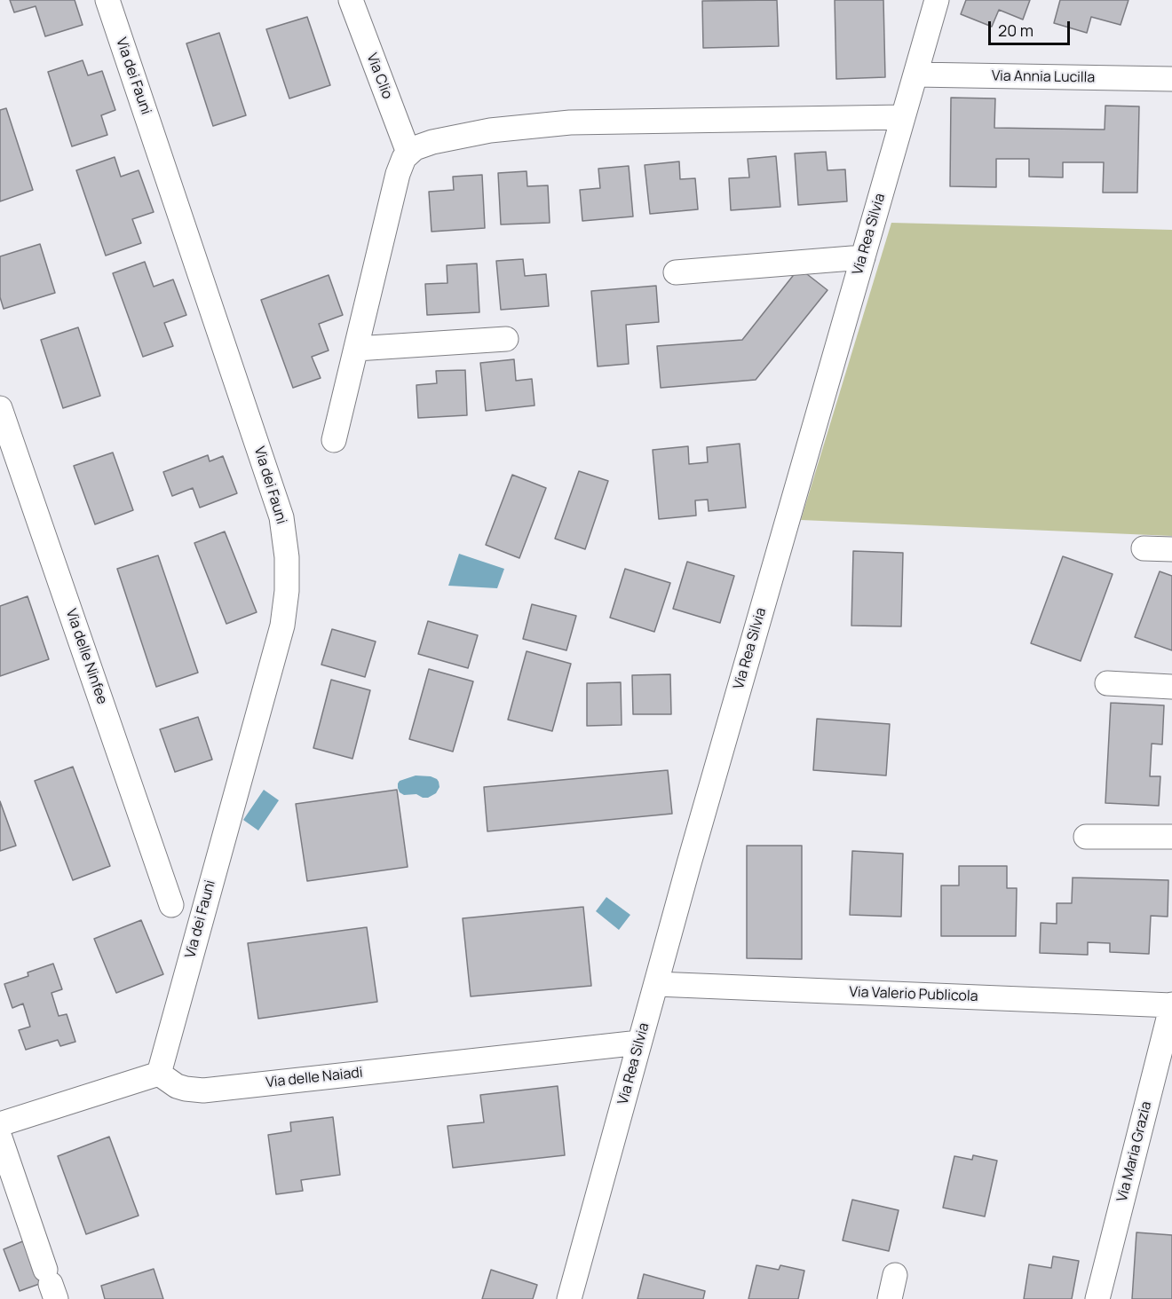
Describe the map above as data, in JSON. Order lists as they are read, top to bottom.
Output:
{
  "streets": {
    "street": [
      "Via dei Fauni",
      "Via Clio",
      "Via Annia Lucilla",
      "Via Rea Silvia",
      "Via delle Ninfee",
      "Via Valerio Publicola",
      "Via delle Naiadi",
      "Via Maria Grazia"
    ]
  },
  "crossings": [
    ["Via dei Fauni", "Via delle Naiadi"],
    ["Via Annia Lucilla", "Via Rea Silvia"],
    ["Via Rea Silvia", "Via Valerio Publicola"],
    ["Via Rea Silvia", "Via delle Naiadi"],
    ["Via Valerio Publicola", "Via Maria Grazia"]
  ],
  "scale_bar": "20 m"
}
